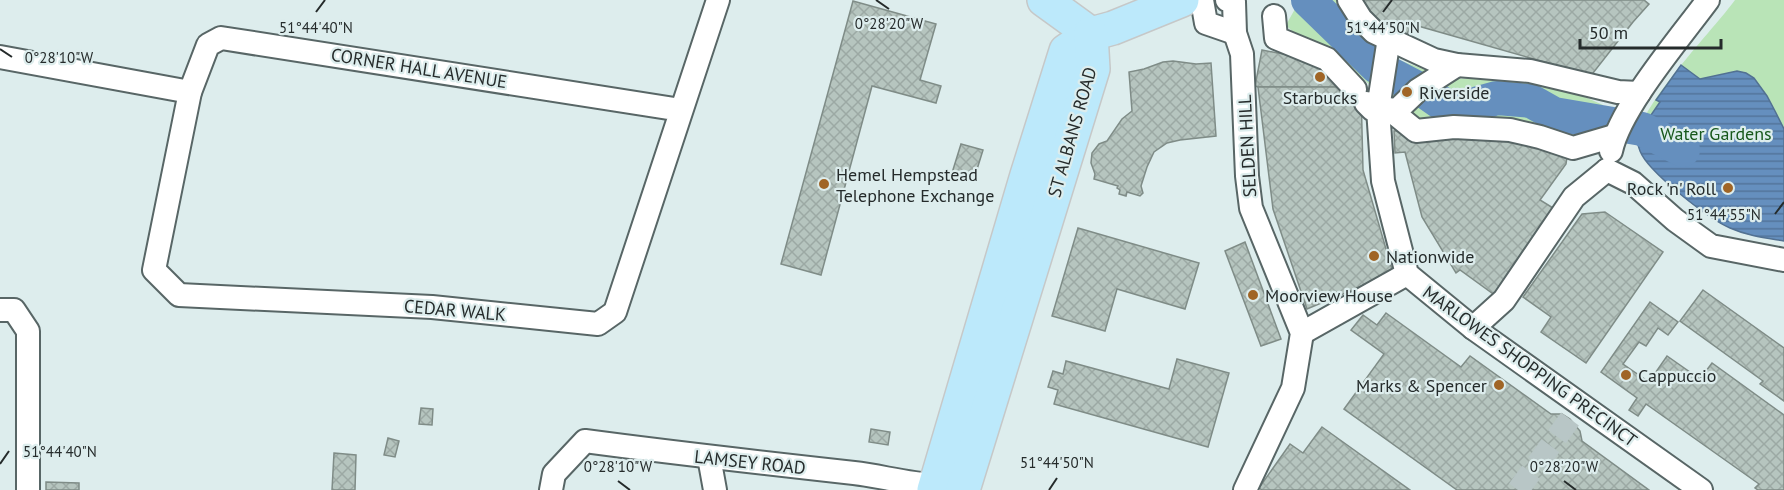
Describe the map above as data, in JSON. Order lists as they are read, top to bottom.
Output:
{
  "streets": {
    "main road": ["ST ALBANS ROAD"],
    "street": [
      "CORNER HALL AVENUE",
      "SELDEN HILL",
      "CEDAR WALK",
      "MARLOWES SHOPPING PRECINCT",
      "LAMSEY ROAD"
    ]
  },
  "crossings": [
    ["CORNER HALL AVENUE", "CEDAR WALK"],
    ["ST ALBANS ROAD", "LAMSEY ROAD"]
  ],
  "parks": ["Water Gardens"],
  "places": [
    "Starbucks",
    "Riverside",
    "Hemel Hempstead Telephone Exchange",
    "Rock 'n' Roll",
    "Nationwide",
    "Moorview House",
    "Cappuccio",
    "Marks & Spencer"
  ],
  "scale_bar": "50 m",
  "coordinates": [
    "0°28'20\"W",
    "51°44'40\"N",
    "51°44'50\"N",
    "0°28'10\"W",
    "51°44'55\"N"
  ]
}
